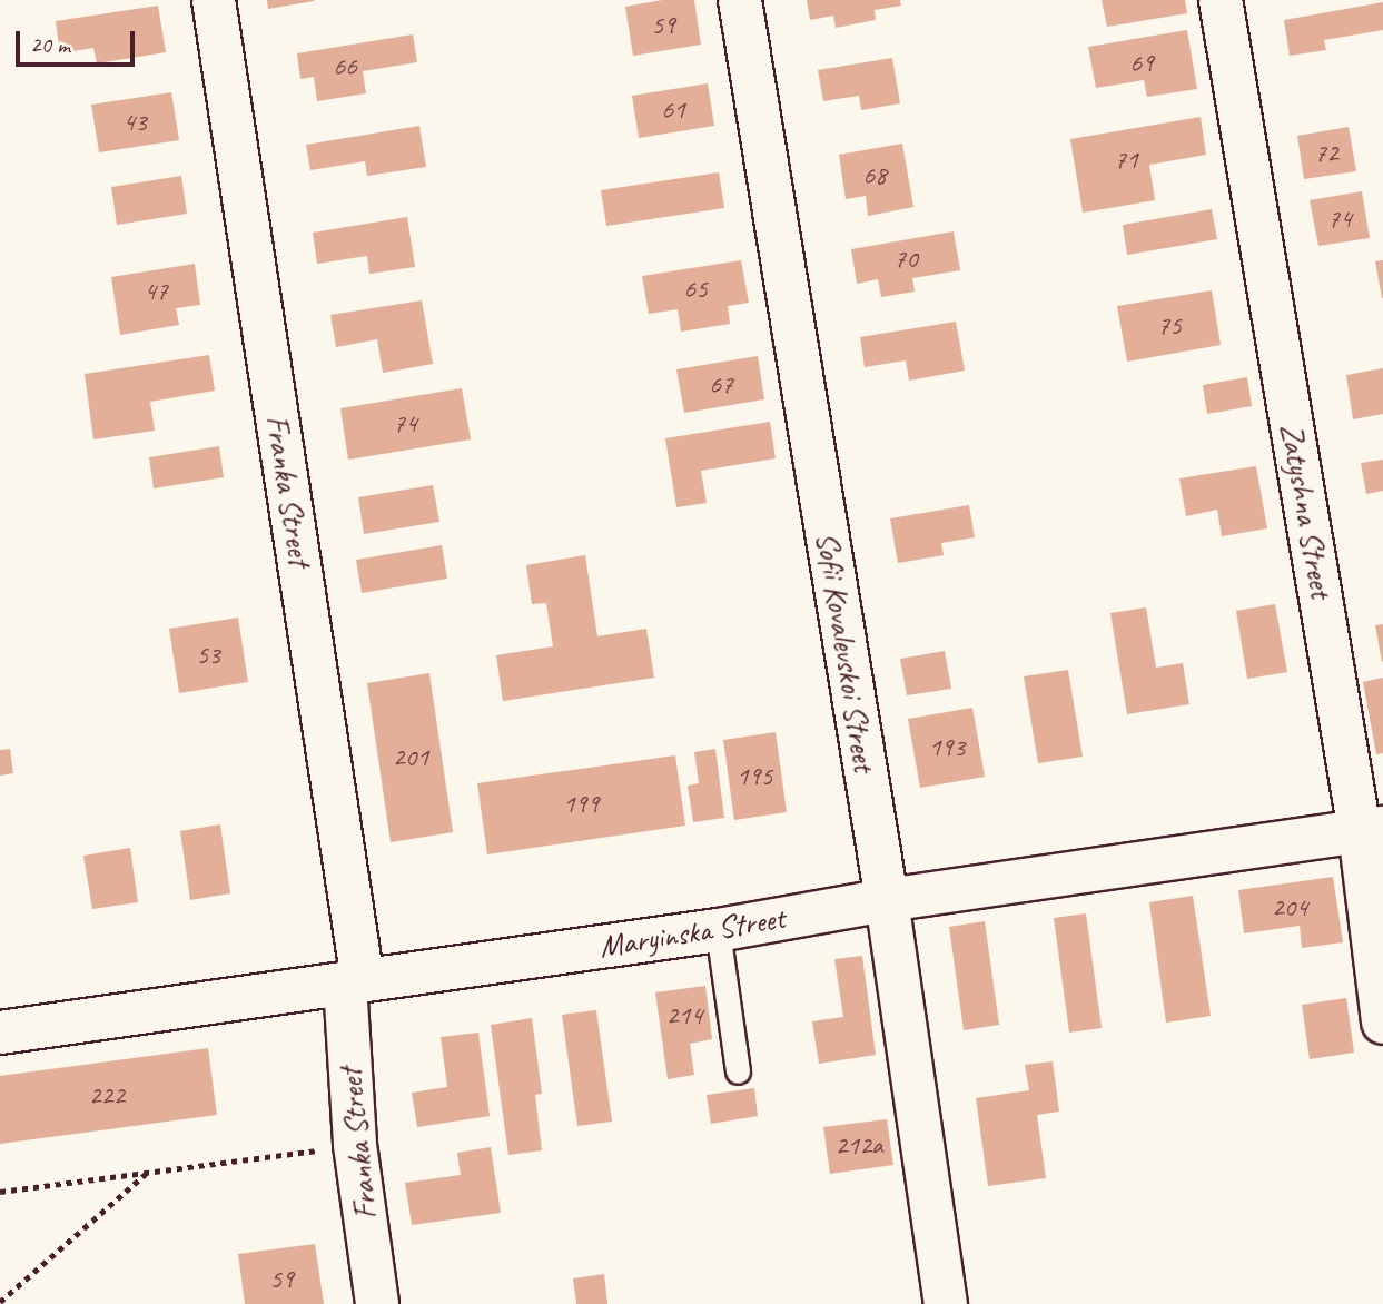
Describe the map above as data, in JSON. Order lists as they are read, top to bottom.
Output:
{
  "streets": {
    "street": [
      "Franka Street",
      "Zatyshna Street",
      "Sofii Kovalevskoi Street",
      "Maryinska Street"
    ]
  },
  "crossings": [
    ["Franka Street", "Maryinska Street"],
    ["Zatyshna Street", "Maryinska Street"],
    ["Sofii Kovalevskoi Street", "Maryinska Street"]
  ],
  "house_numbers": [
    "59",
    "69",
    "66",
    "61",
    "43",
    "72",
    "71",
    "68",
    "74",
    "70",
    "65",
    "47",
    "75",
    "67",
    "74",
    "53",
    "193",
    "201",
    "195",
    "199",
    "204",
    "214",
    "222",
    "212а",
    "59"
  ],
  "scale_bar": "20 m"
}
